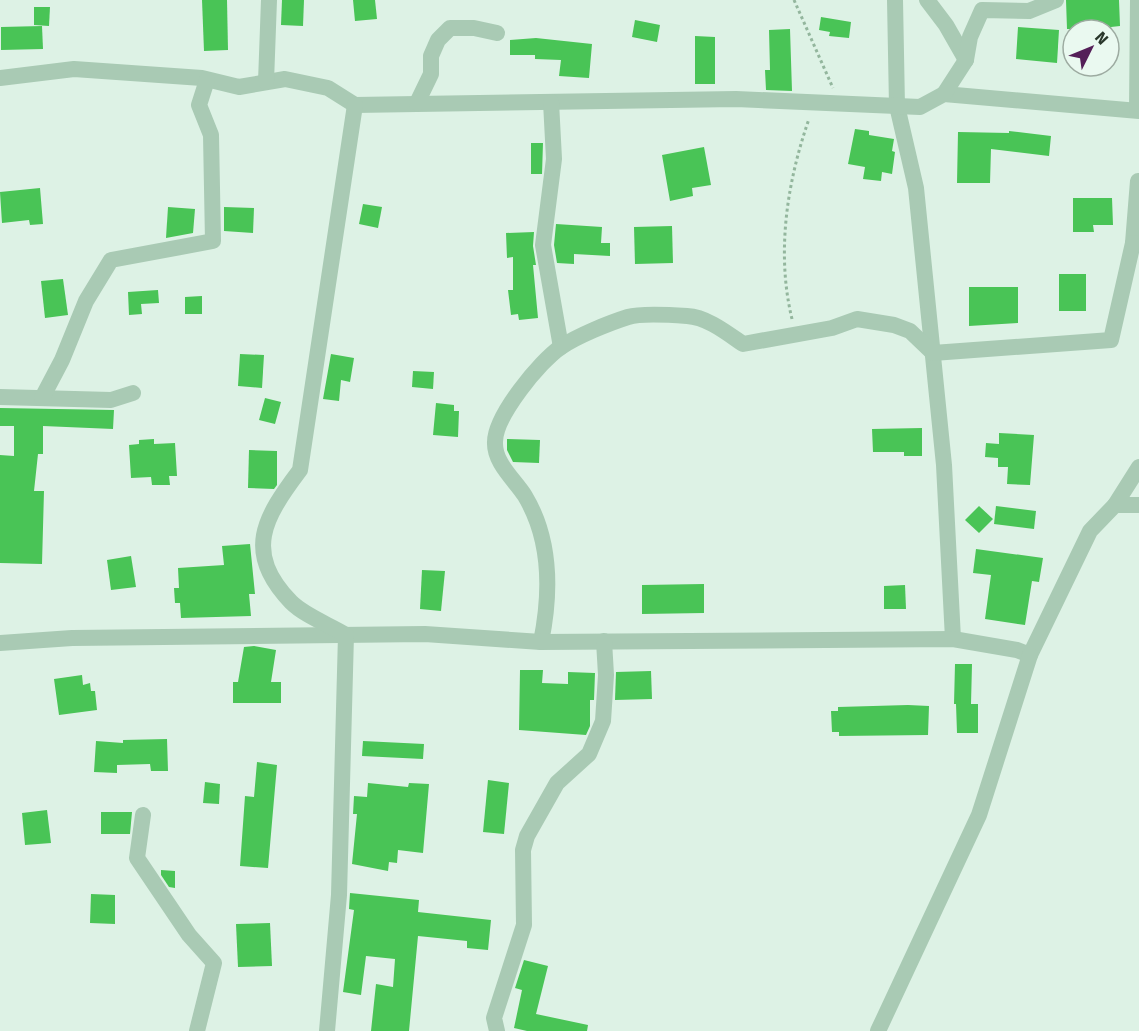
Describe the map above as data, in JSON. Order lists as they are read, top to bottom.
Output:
{
  "north": "top right"
}
